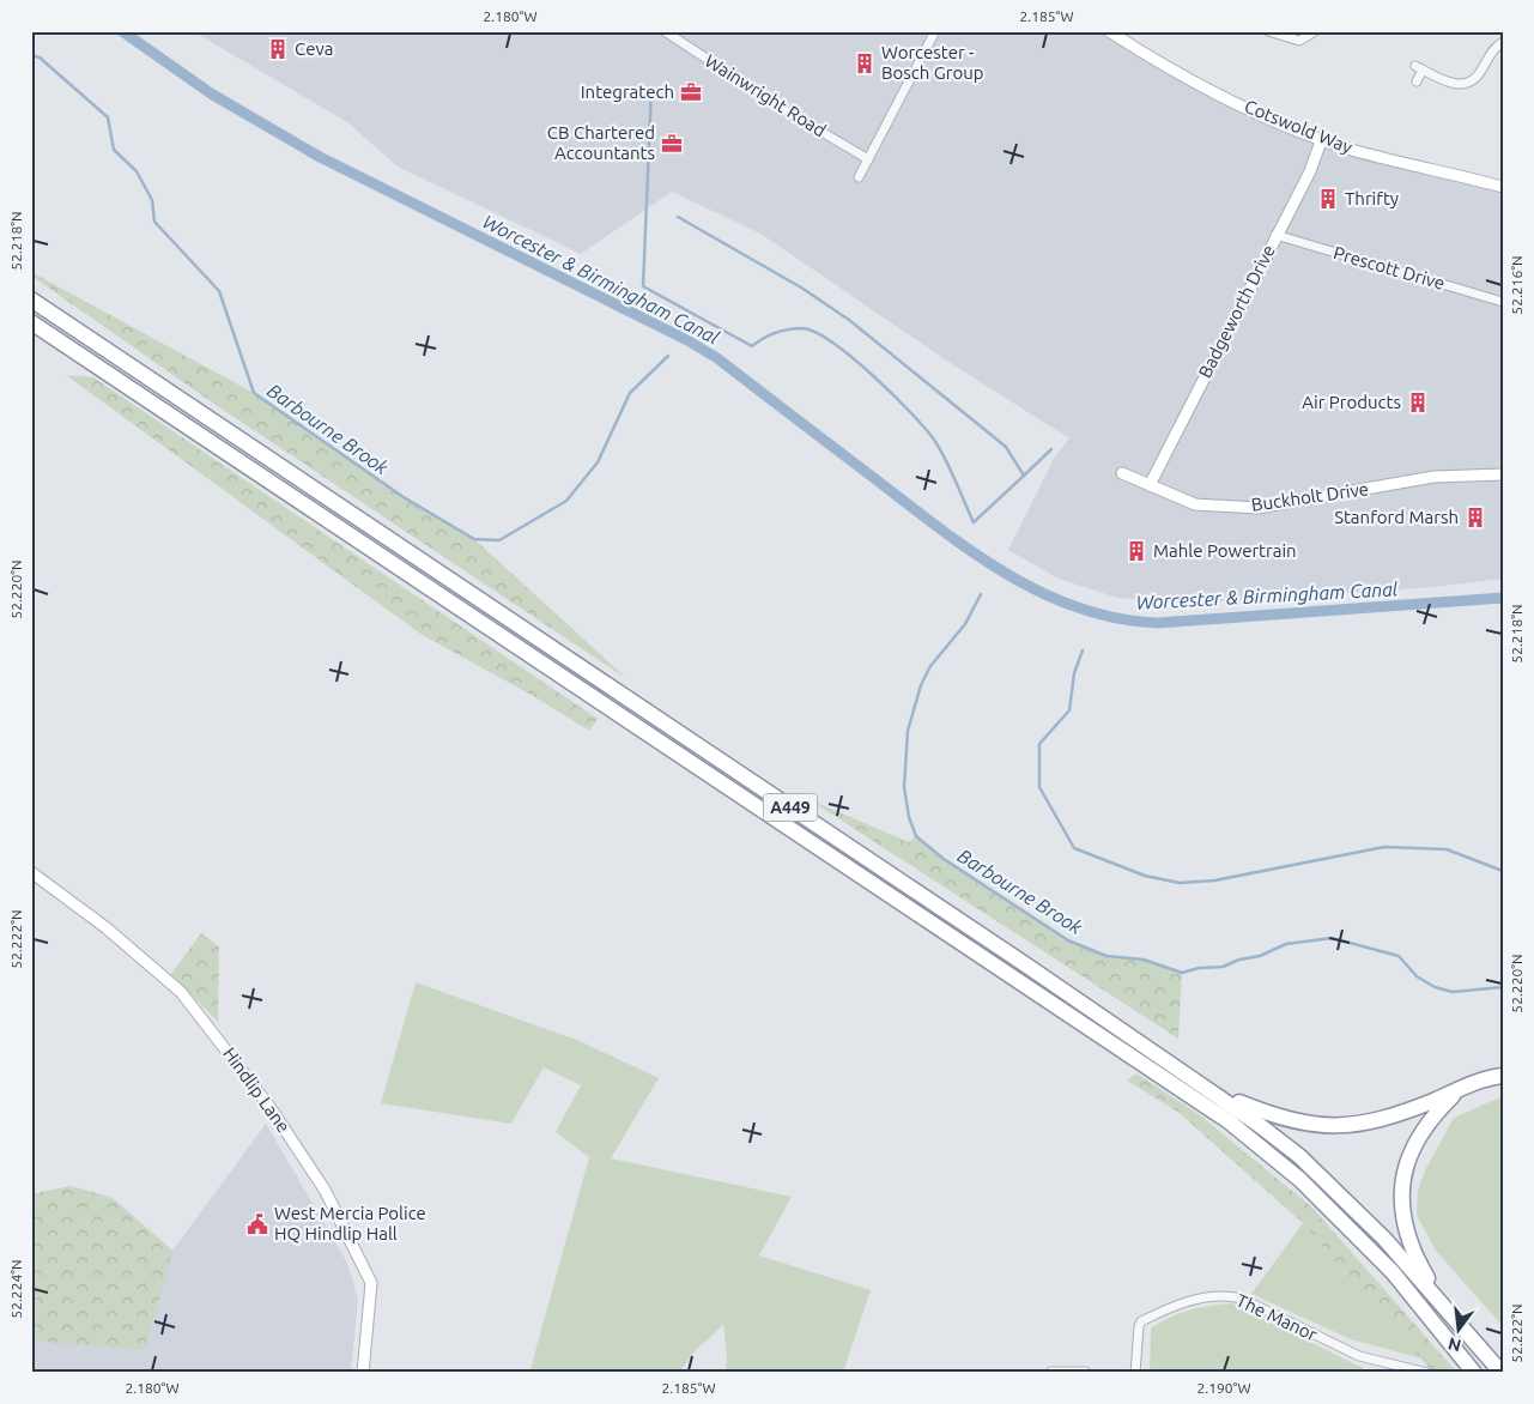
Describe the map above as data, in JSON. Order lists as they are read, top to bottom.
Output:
{
  "streets": {
    "highway": ["A449"],
    "street": [
      "Wainwright Road",
      "Cotswold Way",
      "Prescott Drive",
      "Badgeworth Drive",
      "Buckholt Drive",
      "Hindlip Lane",
      "The Manor"
    ]
  },
  "crossings": [
    ["Cotswold Way", "Badgeworth Drive"],
    ["Prescott Drive", "Badgeworth Drive"],
    ["Badgeworth Drive", "Buckholt Drive"]
  ],
  "water": ["Worcester & Birmingham Canal", "Barbourne Brook"],
  "places": {
    "building": [
      "Ceva",
      "Worcester - Bosch Group",
      "Thrifty",
      "Air Products",
      "Stanford Marsh",
      "Mahle Powertrain"
    ],
    "office": ["Integratech", "CB Chartered Accountants"],
    "public building": ["West Mercia Police HQ Hindlip Hall"]
  },
  "north": "bottom",
  "coordinates": [
    "2.180°W",
    "2.185°W",
    "52.218°N",
    "52.216°N",
    "52.220°N",
    "52.222°N",
    "52.224°N",
    "2.190°W"
  ]
}
